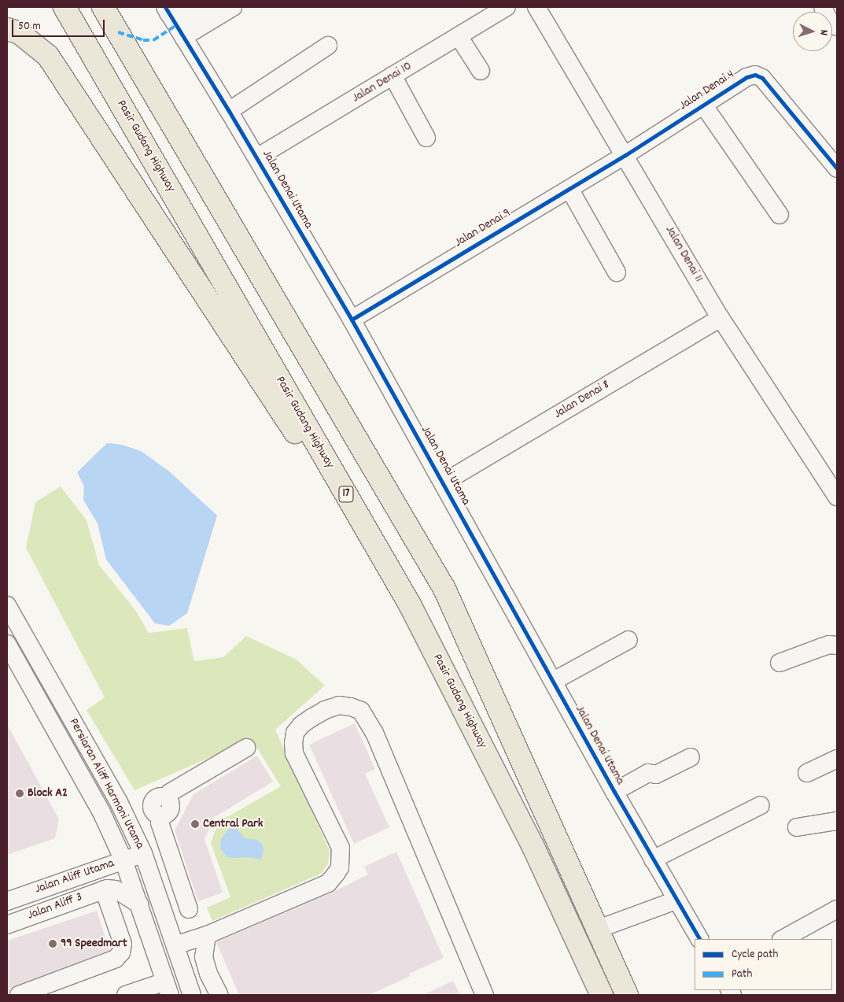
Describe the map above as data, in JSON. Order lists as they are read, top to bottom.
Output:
{
  "streets": {
    "highway": ["Pasir Gudang Highway", "17"],
    "street": [
      "Jalan Denai 10",
      "Jalan Denai 4",
      "Jalan Denai Utama",
      "Jalan Denai 9",
      "Jalan Denai 11",
      "Jalan Denai 8",
      "Persiaran Aliff Harmoni Utama",
      "Jalan Aliff Utama",
      "Jalan Aliff 3"
    ]
  },
  "crossings": [
    ["Jalan Denai 10", "Jalan Denai Utama"],
    ["Jalan Denai 4", "Jalan Denai 9"],
    ["Jalan Denai 4", "Jalan Denai 11"],
    ["Jalan Denai Utama", "Jalan Denai 9"],
    ["Jalan Denai Utama", "Jalan Denai 8"],
    ["Jalan Denai 9", "Jalan Denai 11"],
    ["Jalan Denai 11", "Jalan Denai 8"],
    ["Persiaran Aliff Harmoni Utama", "Jalan Aliff Utama"]
  ],
  "places": ["Block A2", "Central Park", "99 Speedmart"],
  "legend": ["Cycle path", "Path"],
  "scale_bar": "50 m",
  "north": "right"
}
